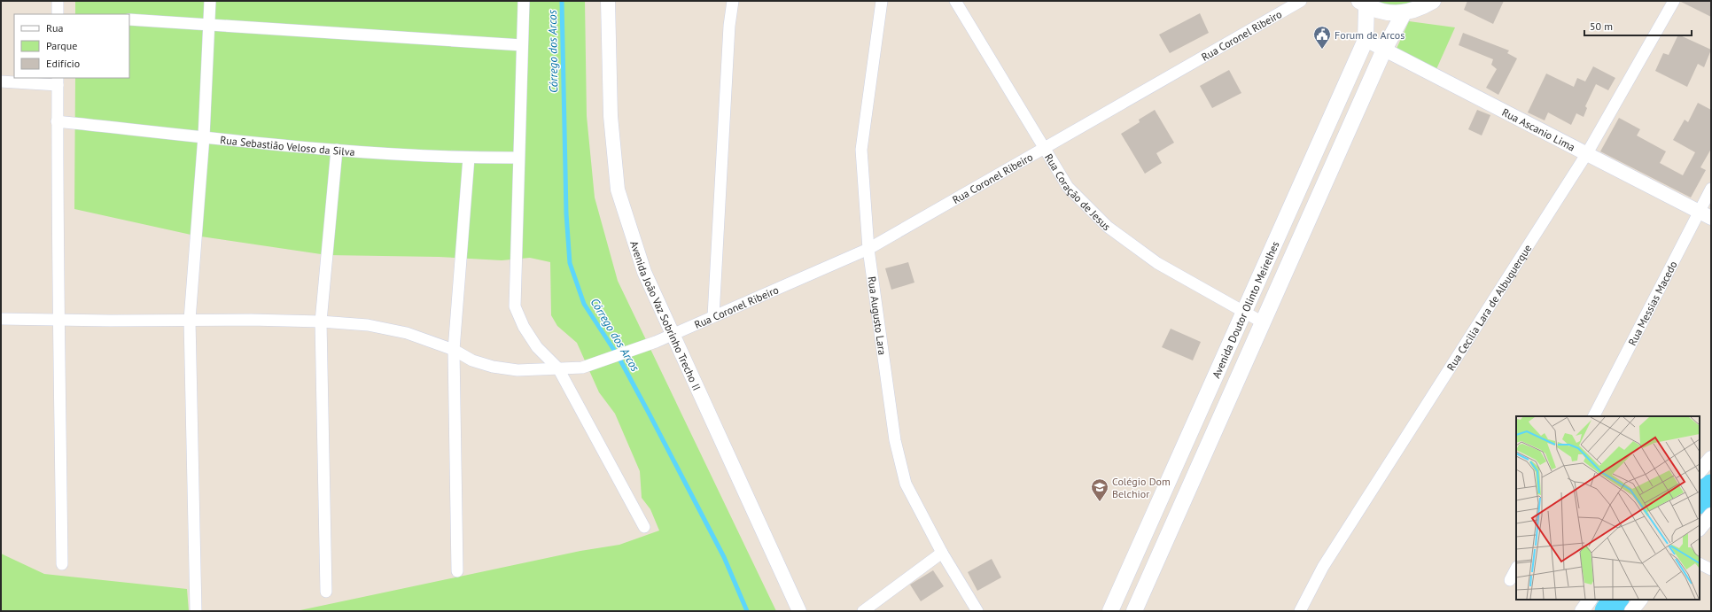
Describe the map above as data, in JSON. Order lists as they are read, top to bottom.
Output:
{
  "streets": {
    "main road": ["Avenida Doutor Olinto Meirelhes"],
    "street": [
      "Rua Coronel Ribeiro",
      "Rua Ascanio Lima",
      "Rua Sebastião Veloso da Silva",
      "Rua Coração de Jesus",
      "Rua Messias Macedo",
      "Rua Cecilia Lara de Albuquerque",
      "Avenida João Vaz Sobrinho Trecho II",
      "Rua Augusto Lara"
    ]
  },
  "crossings": [
    ["Rua Coronel Ribeiro", "Rua Coração de Jesus"],
    ["Rua Coronel Ribeiro", "Avenida João Vaz Sobrinho Trecho II"],
    ["Rua Coronel Ribeiro", "Rua Augusto Lara"],
    ["Rua Ascanio Lima", "Rua Messias Macedo"],
    ["Rua Ascanio Lima", "Rua Cecilia Lara de Albuquerque"],
    ["Rua Ascanio Lima", "Avenida Doutor Olinto Meirelhes"],
    ["Rua Coração de Jesus", "Avenida Doutor Olinto Meirelhes"]
  ],
  "water": ["Córrego dos Arcos"],
  "places": {
    "public building": ["Forum de Arcos"],
    "school or university": ["Colégio Dom Belchior"]
  },
  "legend": ["Rua", "Parque", "Edifício"],
  "scale_bar": "50 m"
}
